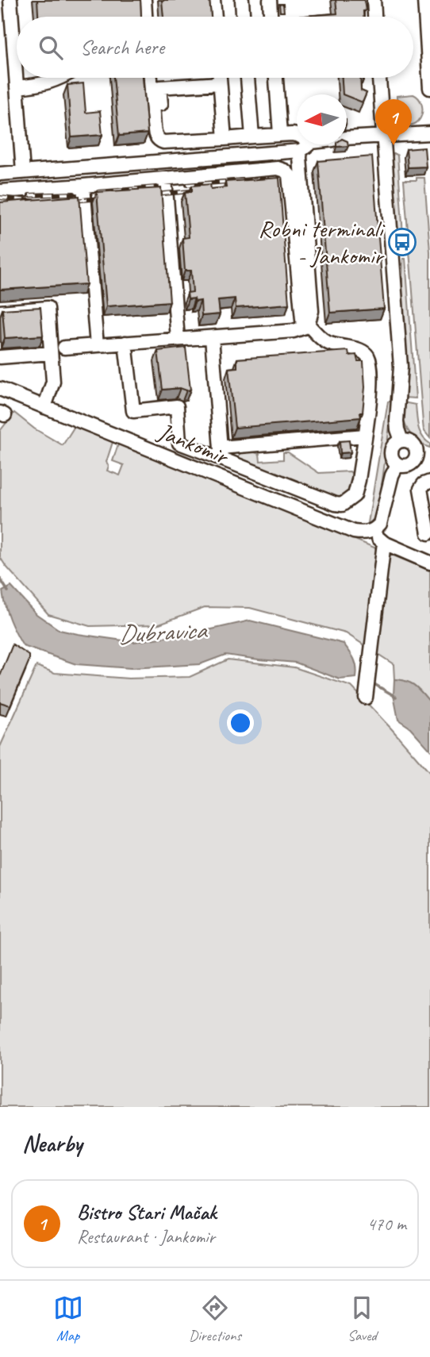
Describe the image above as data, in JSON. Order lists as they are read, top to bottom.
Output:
{
  "streets": {
    "street": ["Jankomir"]
  },
  "water": ["Dubravica"],
  "places": {
    "bus stop": ["Robni terminali - Jankomir"]
  },
  "north": "left",
  "page": {
    "search": "Search here",
    "pins": "1",
    "heading": "Nearby",
    "list": [
      {
        "mark": "1",
        "name": "Bistro Stari Mačak",
        "note": "Restaurant · Jankomir",
        "value": "470 m"
      }
    ],
    "nav": ["Map", "Directions", "Saved"]
  }
}
